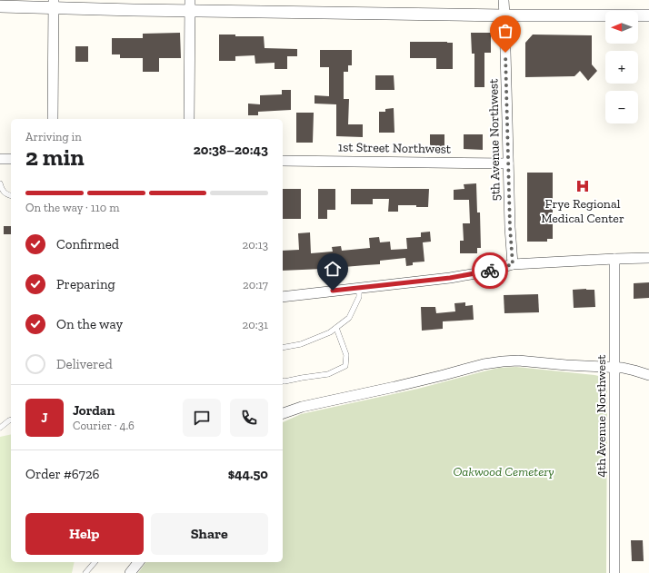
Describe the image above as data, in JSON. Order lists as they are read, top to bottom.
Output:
{
  "streets": {
    "street": ["5th Avenue Northwest", "1st Street Northwest", "4th Avenue Northwest"]
  },
  "crossings": [
    ["5th Avenue Northwest", "1st Street Northwest"]
  ],
  "parks": ["Oakwood Cemetery"],
  "places": {
    "hospital": ["Frye Regional Medical Center"]
  },
  "north": "left",
  "page": {
    "map_buttons": ["+", "−"],
    "heading": ["2 min", "Arriving in", "20:38–20:43"],
    "panel": [
      "Jordan",
      "Courier · 4.6",
      "Order #6726",
      "$44.50"
    ],
    "bar": "On the way · 110 m",
    "list": [
      ["Confirmed", "20:13"],
      ["Preparing", "20:17"],
      ["On the way", "20:31"],
      "Delivered"
    ],
    "round": "J",
    "buttons": ["Help", "Share"]
  }
}
